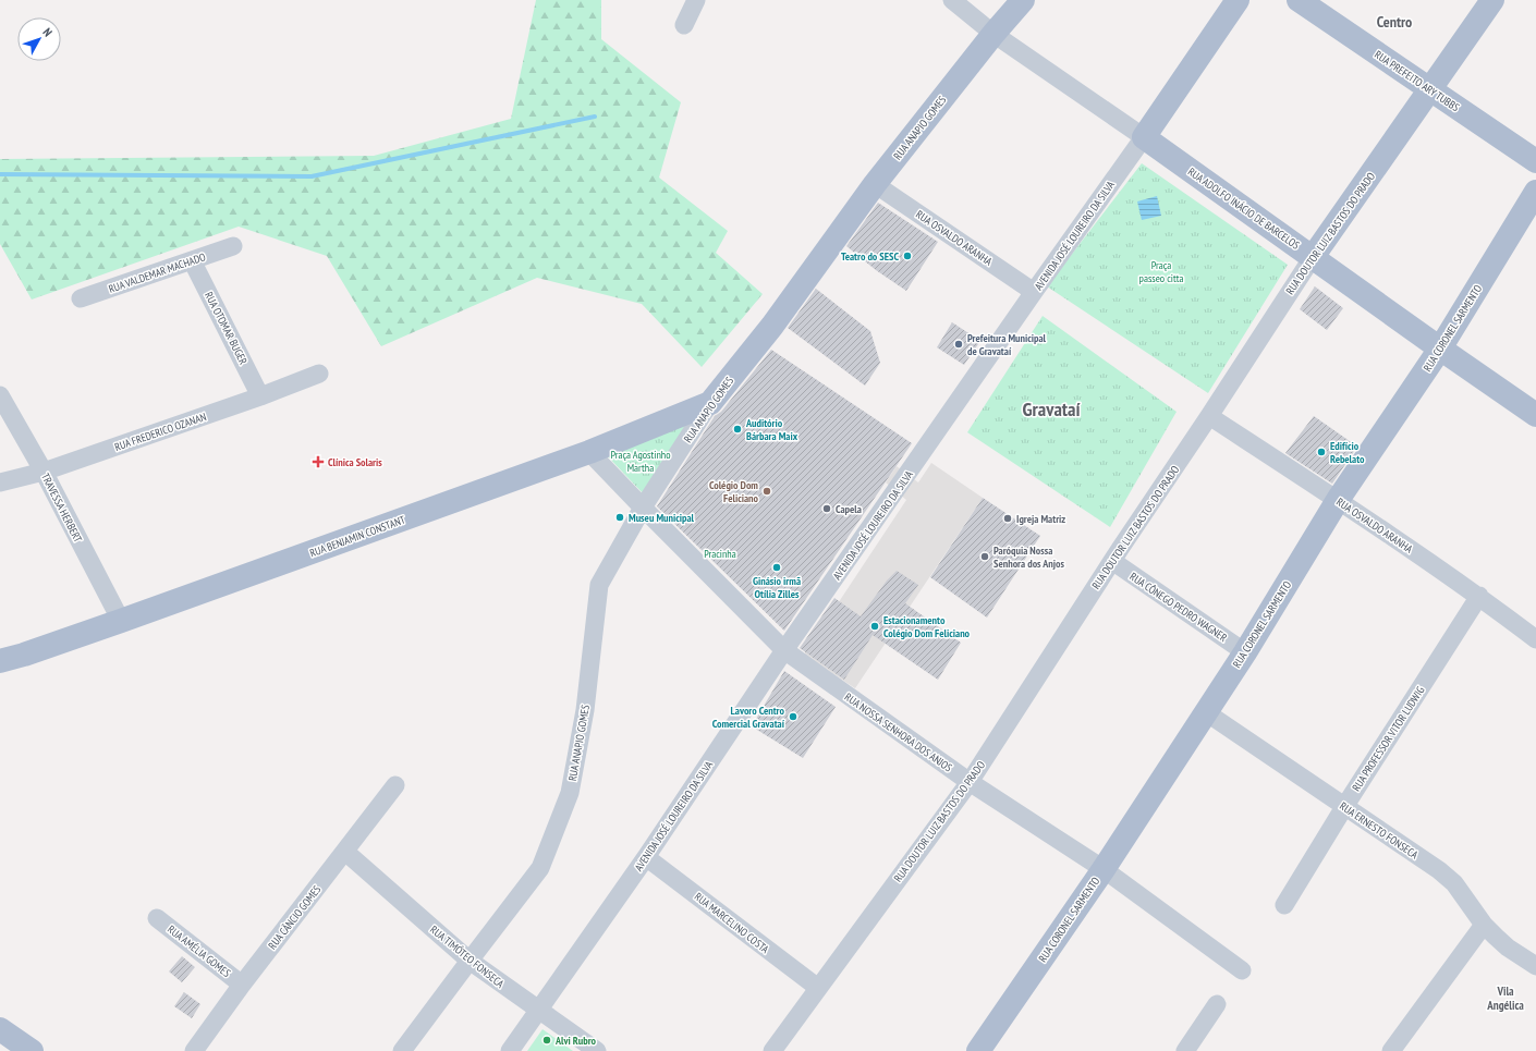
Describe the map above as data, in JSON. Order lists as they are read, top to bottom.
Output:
{
  "streets": {
    "main road": [
      "RUA PREFEITO ARY TUBBS",
      "RUA ANAPIO GOMES",
      "RUA ADOLFO INÁCIO DE BARCELOS",
      "RUA DOUTOR LUIZ BASTOS DO PRADO",
      "AVENIDA JOSÉ LOUREIRO DA SILVA",
      "RUA CORONEL SARMENTO",
      "RUA BENJAMIN CONSTANT"
    ],
    "street": [
      "RUA OSVALDO ARANHA",
      "RUA VALDEMAR MACHADO",
      "RUA OTOMAR BUGER",
      "RUA FREDERICO OZANAN",
      "TRAVESSA HERBERT",
      "RUA CÔNEGO PEDRO WAGNER",
      "RUA NOSSA SENHORA DOS ANJOS",
      "RUA PROFESSOR VITOR LUDWIG",
      "RUA ERNESTO FONSECA",
      "RUA CÂNCIO GOMES",
      "RUA MARCELINO COSTA",
      "RUA AMÉLIA GOMES",
      "RUA TIMÓTEO FONSECA"
    ]
  },
  "crossings": [
    ["RUA PREFEITO ARY TUBBS", "RUA DOUTOR LUIZ BASTOS DO PRADO"],
    ["RUA ANAPIO GOMES", "RUA ADOLFO INÁCIO DE BARCELOS"],
    ["RUA ANAPIO GOMES", "RUA OSVALDO ARANHA"],
    ["RUA ANAPIO GOMES", "RUA BENJAMIN CONSTANT"],
    ["RUA ANAPIO GOMES", "RUA NOSSA SENHORA DOS ANJOS"],
    ["RUA ANAPIO GOMES", "RUA TIMÓTEO FONSECA"],
    ["RUA ADOLFO INÁCIO DE BARCELOS", "RUA DOUTOR LUIZ BASTOS DO PRADO"],
    ["RUA ADOLFO INÁCIO DE BARCELOS", "AVENIDA JOSÉ LOUREIRO DA SILVA"],
    ["RUA ADOLFO INÁCIO DE BARCELOS", "RUA CORONEL SARMENTO"],
    ["RUA DOUTOR LUIZ BASTOS DO PRADO", "RUA OSVALDO ARANHA"],
    ["RUA DOUTOR LUIZ BASTOS DO PRADO", "RUA CÔNEGO PEDRO WAGNER"],
    ["RUA DOUTOR LUIZ BASTOS DO PRADO", "RUA NOSSA SENHORA DOS ANJOS"],
    ["RUA DOUTOR LUIZ BASTOS DO PRADO", "RUA MARCELINO COSTA"],
    ["AVENIDA JOSÉ LOUREIRO DA SILVA", "RUA OSVALDO ARANHA"],
    ["AVENIDA JOSÉ LOUREIRO DA SILVA", "RUA NOSSA SENHORA DOS ANJOS"],
    ["AVENIDA JOSÉ LOUREIRO DA SILVA", "RUA MARCELINO COSTA"],
    ["AVENIDA JOSÉ LOUREIRO DA SILVA", "RUA TIMÓTEO FONSECA"],
    ["RUA OSVALDO ARANHA", "RUA CORONEL SARMENTO"],
    ["RUA OSVALDO ARANHA", "RUA PROFESSOR VITOR LUDWIG"],
    ["RUA VALDEMAR MACHADO", "RUA OTOMAR BUGER"],
    ["RUA OTOMAR BUGER", "RUA FREDERICO OZANAN"],
    ["RUA CORONEL SARMENTO", "RUA CÔNEGO PEDRO WAGNER"],
    ["RUA CORONEL SARMENTO", "RUA NOSSA SENHORA DOS ANJOS"],
    ["RUA CORONEL SARMENTO", "RUA ERNESTO FONSECA"],
    ["RUA FREDERICO OZANAN", "TRAVESSA HERBERT"],
    ["TRAVESSA HERBERT", "RUA BENJAMIN CONSTANT"],
    ["RUA BENJAMIN CONSTANT", "RUA NOSSA SENHORA DOS ANJOS"],
    ["RUA PROFESSOR VITOR LUDWIG", "RUA ERNESTO FONSECA"],
    ["RUA CÂNCIO GOMES", "RUA AMÉLIA GOMES"],
    ["RUA CÂNCIO GOMES", "RUA TIMÓTEO FONSECA"]
  ],
  "districts": ["Centro", "Gravataí", "Vila Angélica"],
  "parks": ["Praça passeo citta", "Praça Agostinho Martha", "Pracinha"],
  "places": {
    "other": [
      "Teatro do SESC",
      "Prefeitura Municipal de Gravataí",
      "Auditório Bárbara Maix",
      "Edifício Rebelato",
      "Colégio Dom Feliciano",
      "Capela",
      "Museu Municipal",
      "Igreja Matriz",
      "Paróquia Nossa Senhora dos Anjos",
      "Ginásio irmã Otília Zilles",
      "Estacionamento Colégio Dom Feliciano",
      "Lavoro Centro Comercial Gravataí",
      "Alvi Rubro"
    ],
    "health": ["Clínica Solaris"]
  },
  "north": "top right"
}
